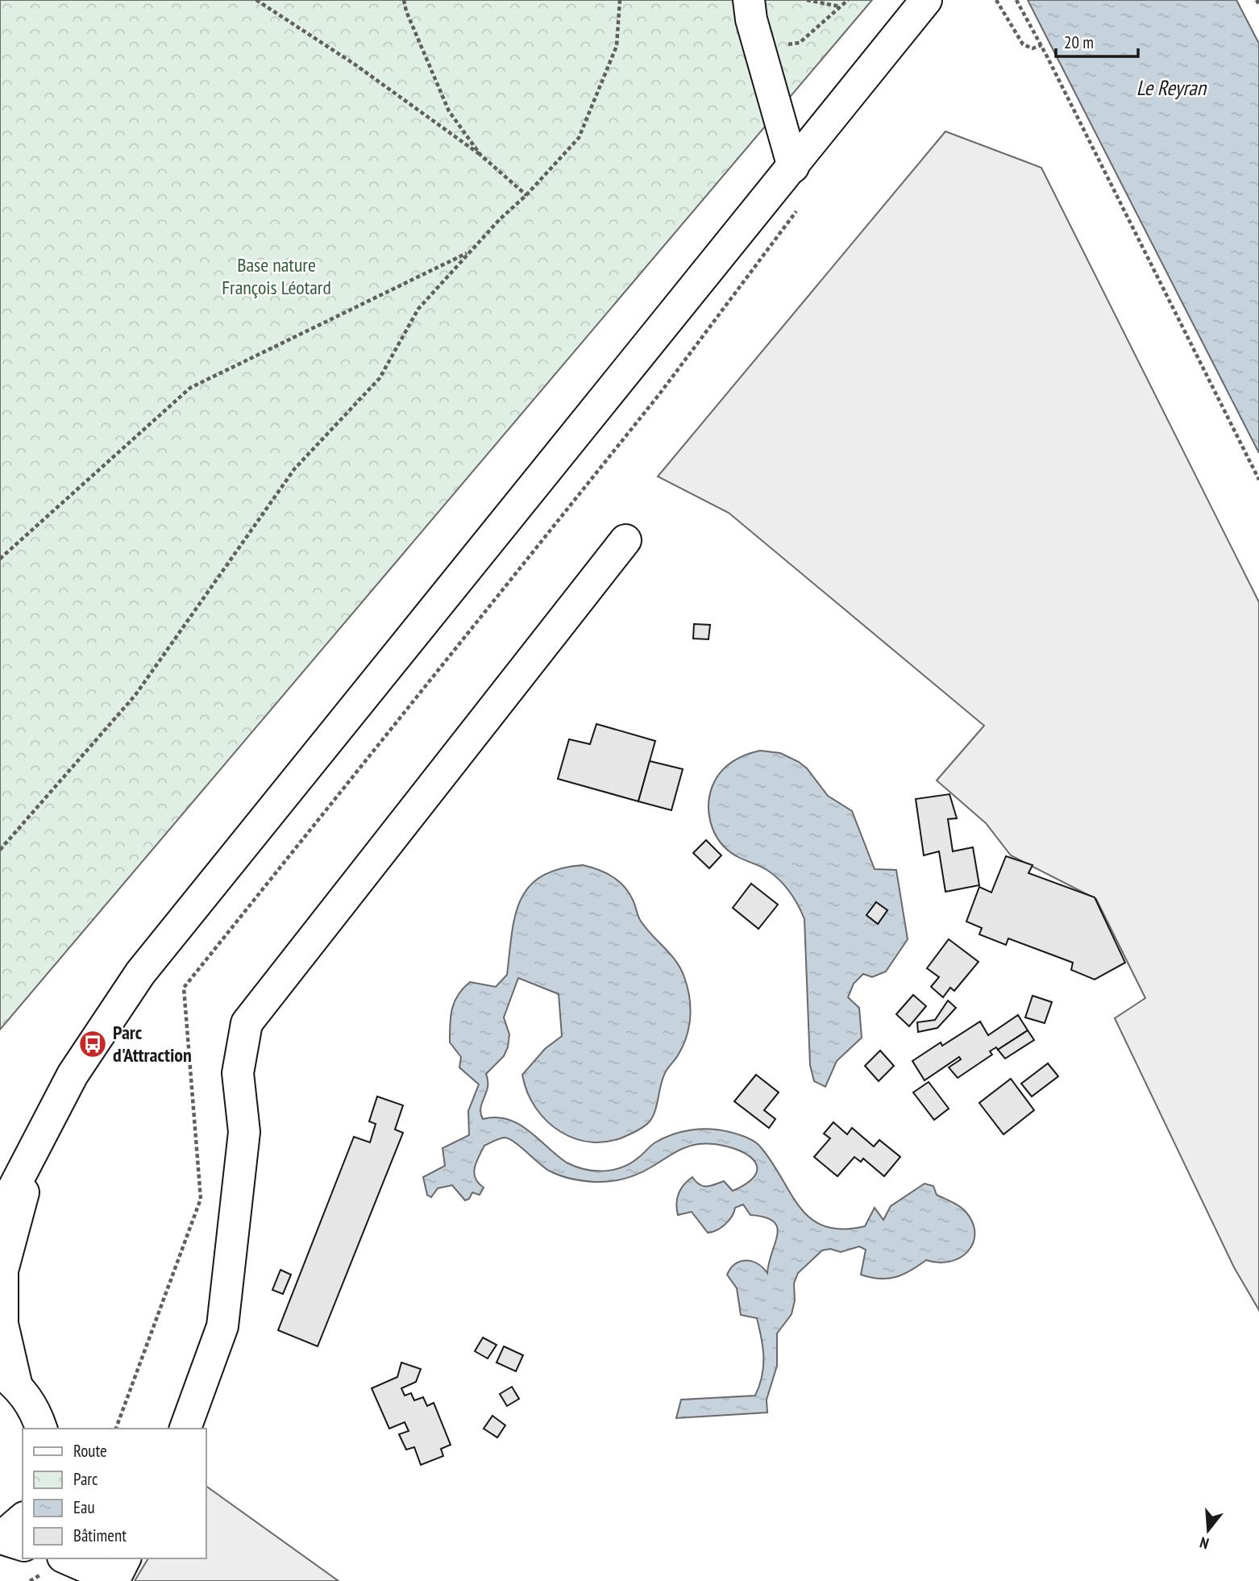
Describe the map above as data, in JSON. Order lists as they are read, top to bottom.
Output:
{
  "water": ["Le Reyran"],
  "parks": ["Base nature François Léotard"],
  "places": {
    "bus stop": ["Parc d'Attraction"]
  },
  "legend": [
    "Route",
    "Parc",
    "Eau",
    "Bâtiment"
  ],
  "scale_bar": "20 m",
  "north": "bottom"
}
